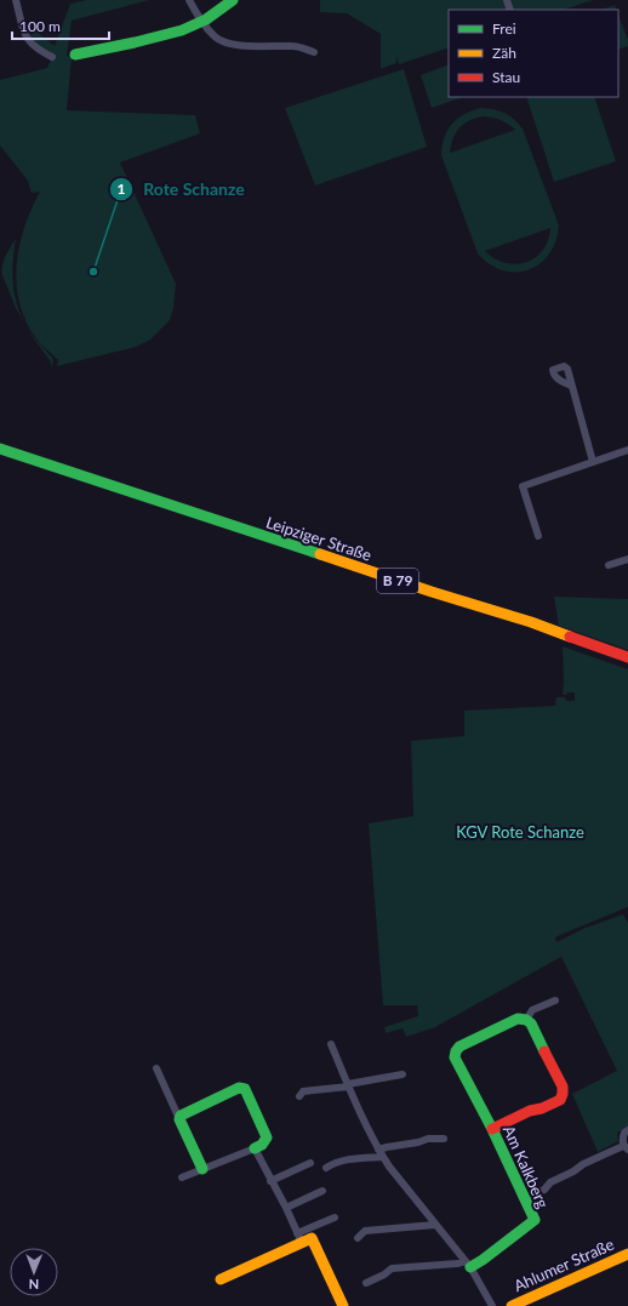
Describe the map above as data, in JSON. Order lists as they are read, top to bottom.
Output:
{
  "streets": {
    "street": [
      "Leipziger Straße",
      "B 79",
      "Am Kalkberg",
      "Ahlumer Straße"
    ]
  },
  "parks": ["KGV Rote Schanze"],
  "places": ["Rote Schanze"],
  "legend": ["Frei", "Zäh", "Stau"],
  "scale_bar": "100 m",
  "north": "bottom"
}
